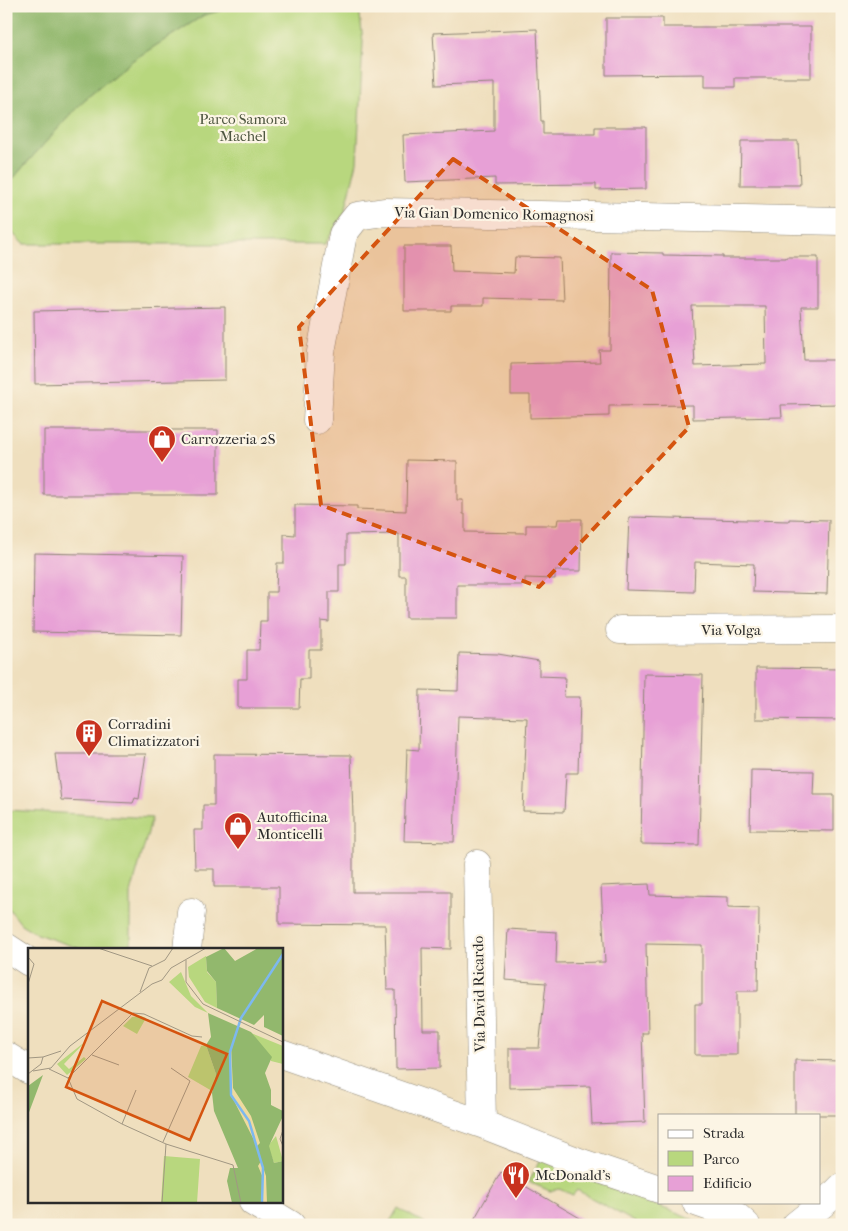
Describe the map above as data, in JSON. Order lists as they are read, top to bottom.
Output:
{
  "streets": {
    "street": ["Via Gian Domenico Romagnosi", "Via Volga", "Via David Ricardo"]
  },
  "parks": ["Parco Samora Machel"],
  "places": {
    "shop": ["Carrozzeria 2S", "Autofficina Monticelli"],
    "building": ["Corradini Climatizzatori"],
    "restaurant": ["McDonald's"]
  },
  "legend": ["Strada", "Parco", "Edificio"]
}
